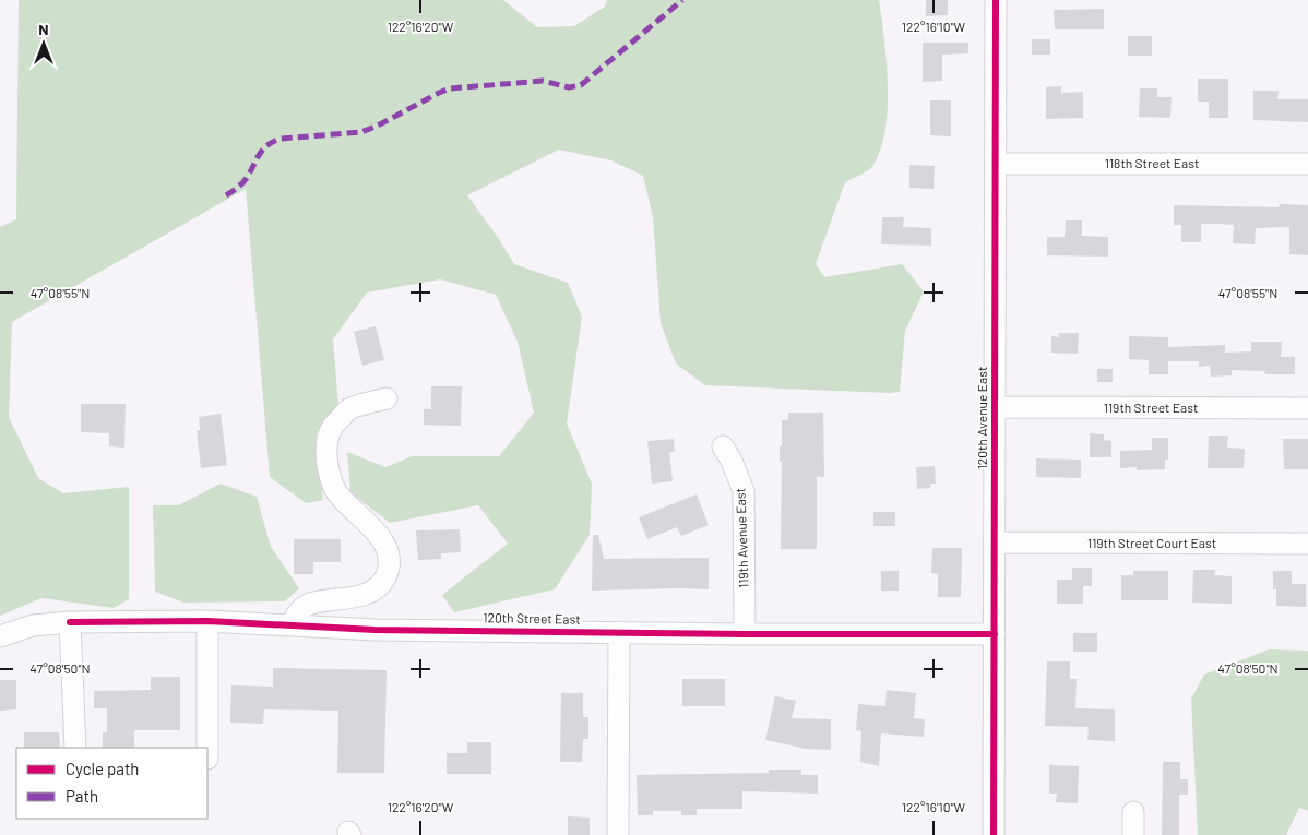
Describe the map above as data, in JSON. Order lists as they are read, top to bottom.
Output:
{
  "streets": {
    "street": [
      "118th Street East",
      "119th Street East",
      "120th Avenue East",
      "119th Avenue East",
      "119th Street Court East",
      "120th Street East"
    ]
  },
  "crossings": [
    ["118th Street East", "120th Avenue East"],
    ["119th Street East", "120th Avenue East"],
    ["120th Avenue East", "119th Street Court East"],
    ["120th Avenue East", "120th Street East"],
    ["119th Avenue East", "120th Street East"]
  ],
  "legend": ["Cycle path", "Path"],
  "north": "top",
  "coordinates": [
    "122°16'20\"W",
    "122°16'10\"W",
    "47°08'55\"N",
    "47°08'50\"N"
  ]
}
